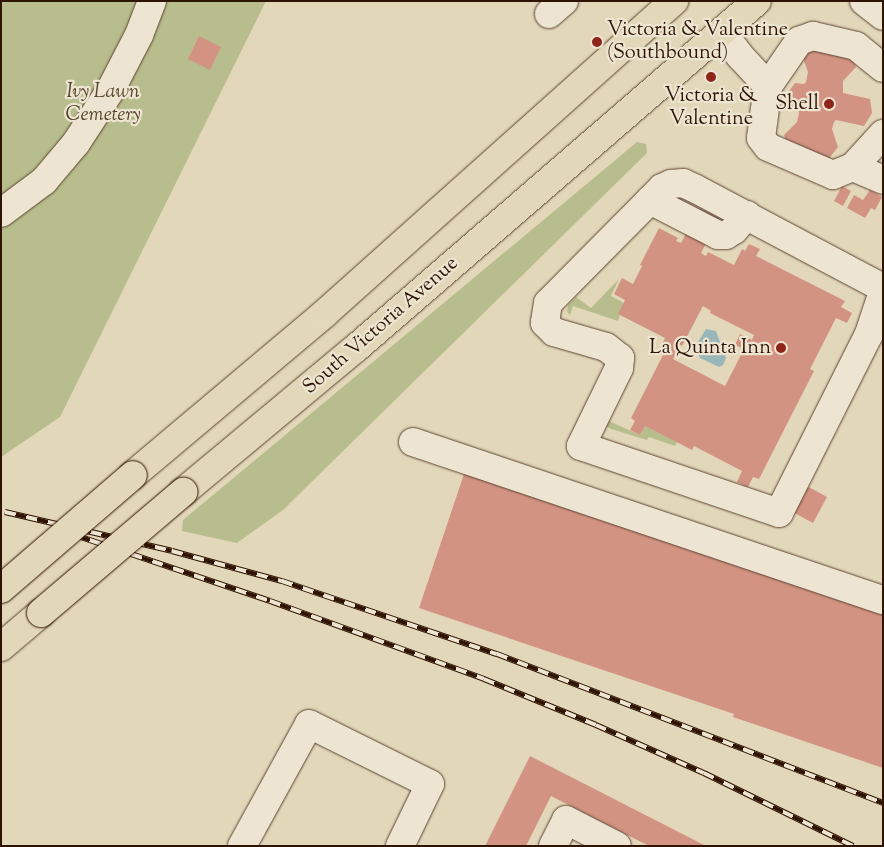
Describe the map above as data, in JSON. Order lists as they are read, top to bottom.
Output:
{
  "streets": {
    "main road": ["South Victoria Avenue"]
  },
  "parks": ["Ivy Lawn Cemetery"],
  "places": [
    "Victoria & Valentine (Southbound)",
    "Victoria & Valentine",
    "Shell",
    "La Quinta Inn"
  ]
}
